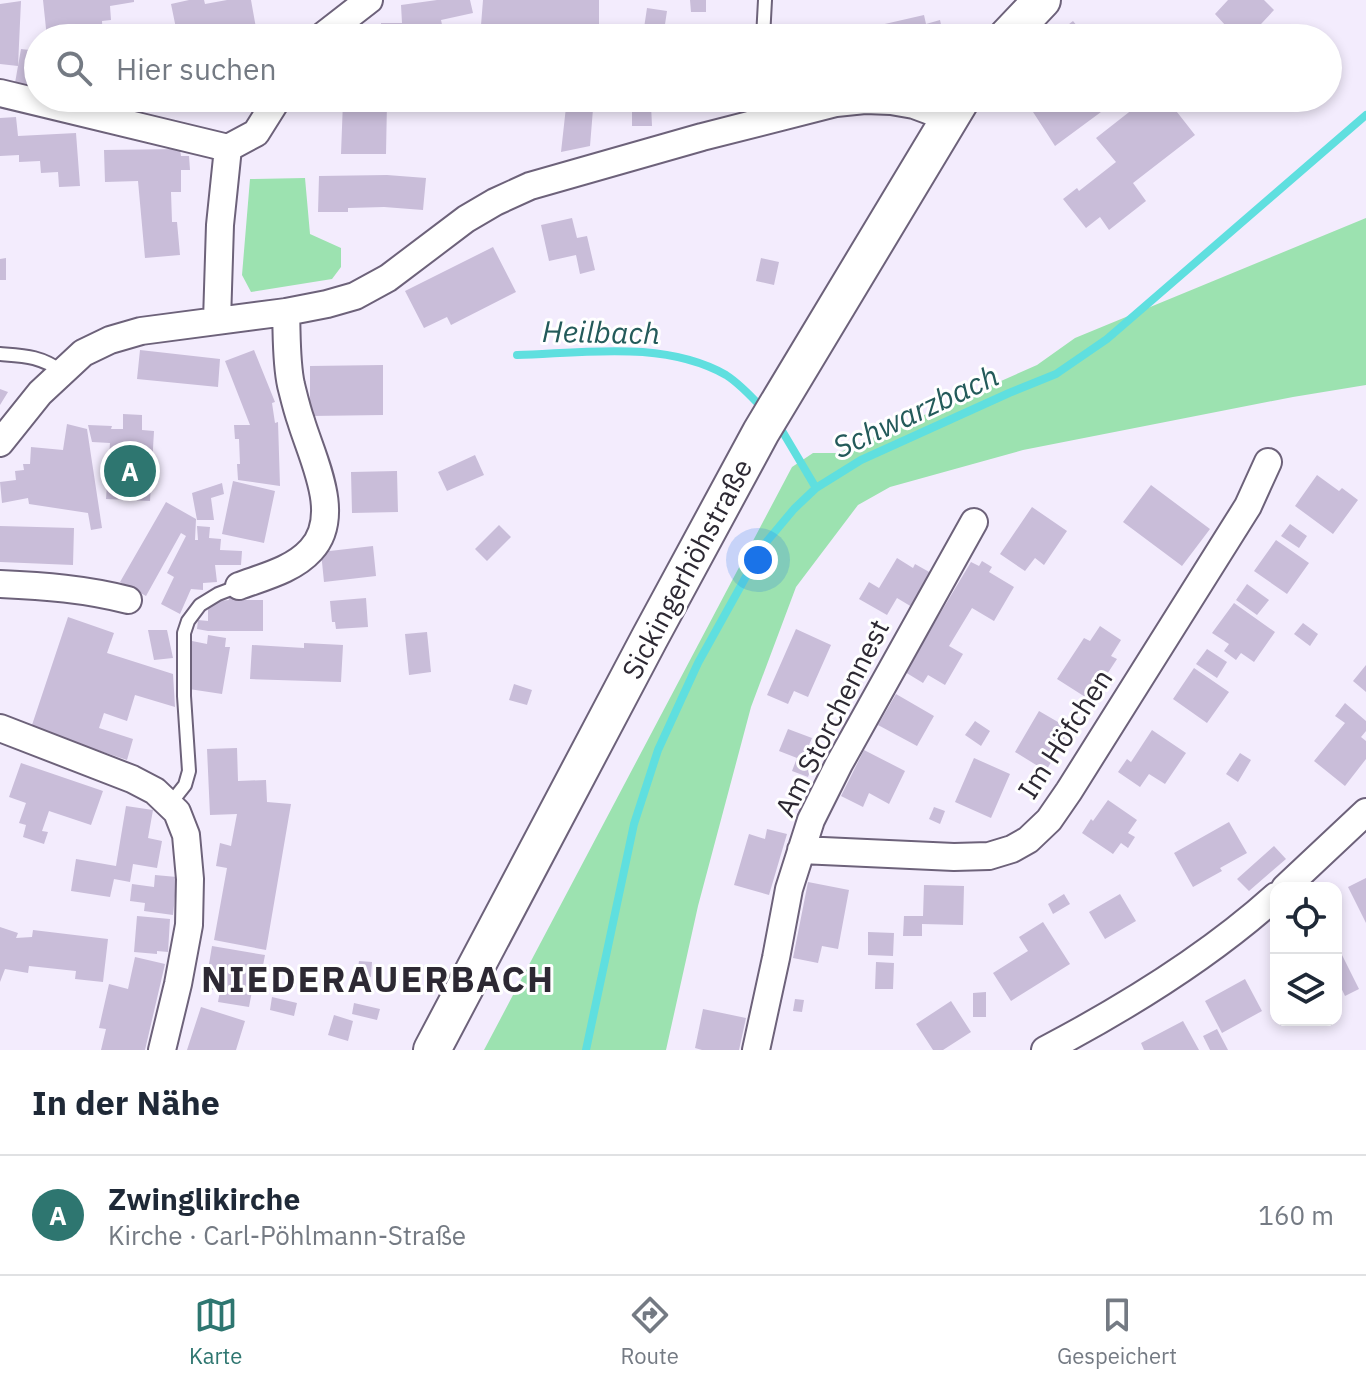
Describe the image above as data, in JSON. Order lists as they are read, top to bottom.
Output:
{
  "streets": {
    "main road": ["Sickingerhöhstraße"],
    "street": ["Am Storchennest", "Im Höfchen"]
  },
  "crossings": [
    ["Am Storchennest", "Im Höfchen"]
  ],
  "districts": ["NIEDERAUERBACH"],
  "water": ["Heilbach", "Schwarzbach"],
  "page": {
    "search": "Hier suchen",
    "pins": "A",
    "heading": "In der Nähe",
    "list": [
      {
        "mark": "A",
        "name": "Zwinglikirche",
        "note": "Kirche · Carl-Pöhlmann-Straße",
        "value": "160 m"
      }
    ],
    "nav": ["Karte", "Route", "Gespeichert"]
  }
}
